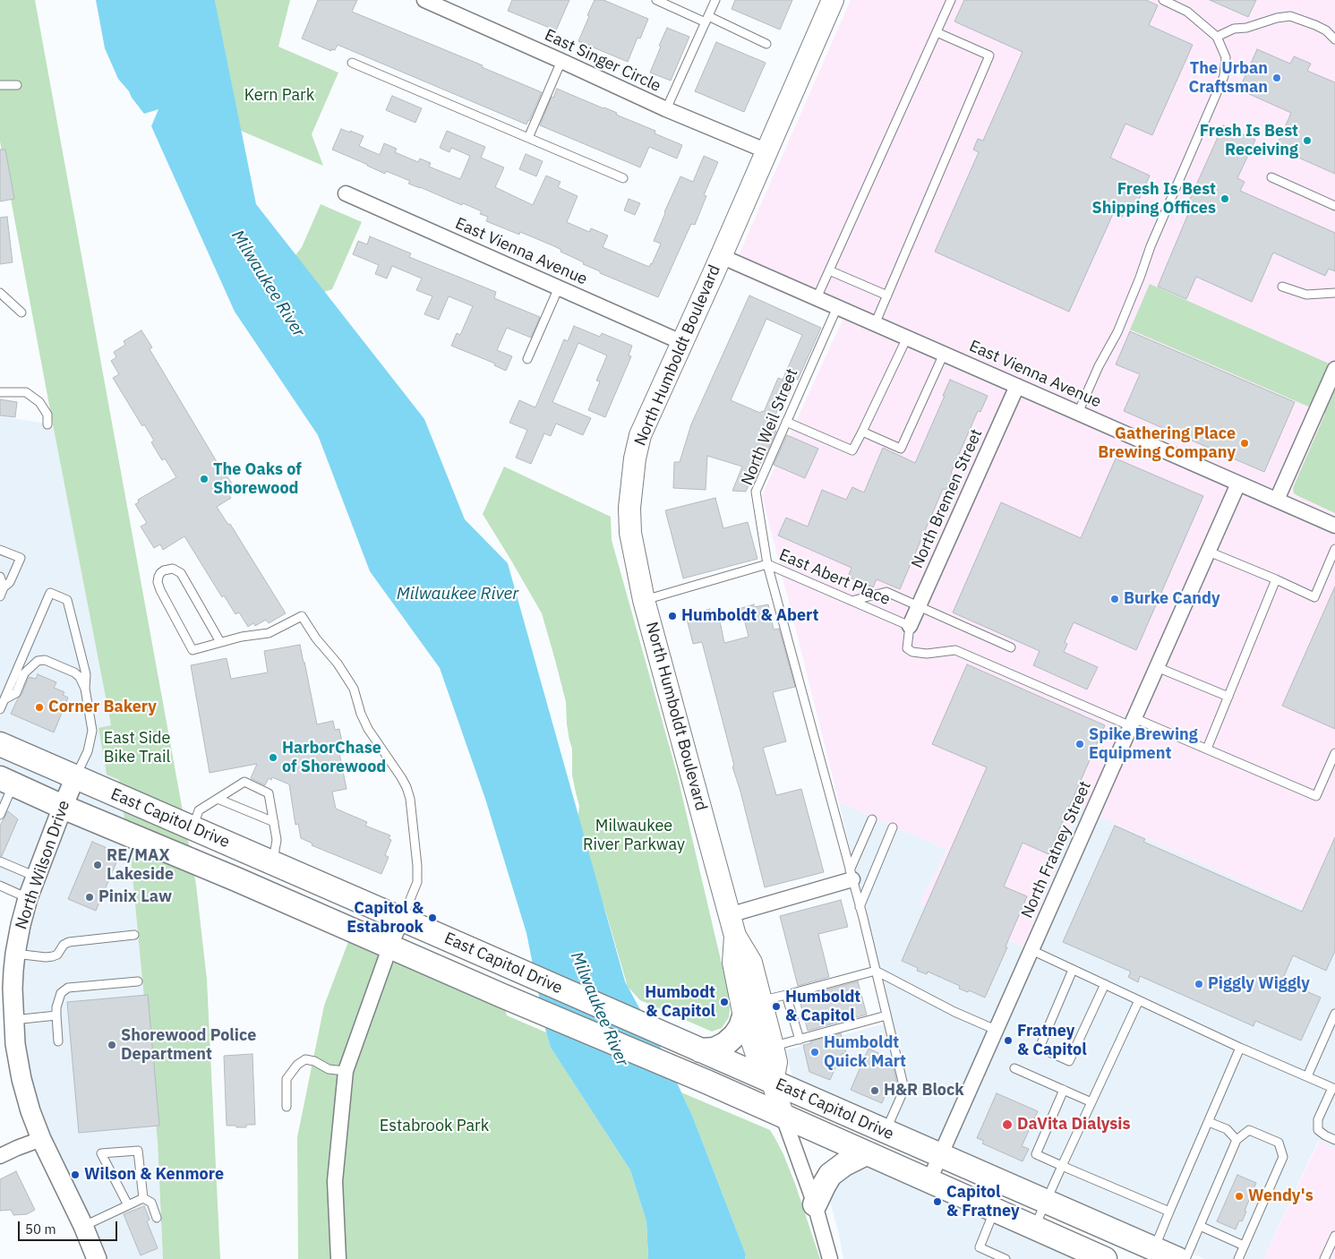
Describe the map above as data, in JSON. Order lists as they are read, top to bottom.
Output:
{
  "streets": {
    "main road": ["North Humboldt Boulevard", "East Capitol Drive"],
    "street": [
      "East Singer Circle",
      "East Vienna Avenue",
      "North Bremen Street",
      "North Fratney Street",
      "North Wilson Drive"
    ],
    "lane": ["North Weil Street", "East Abert Place"]
  },
  "crossings": [
    ["East Singer Circle", "North Humboldt Boulevard"],
    ["East Vienna Avenue", "North Humboldt Boulevard"],
    ["East Vienna Avenue", "North Weil Street"],
    ["East Vienna Avenue", "North Bremen Street"],
    ["East Vienna Avenue", "North Fratney Street"],
    ["North Humboldt Boulevard", "East Abert Place"],
    ["North Humboldt Boulevard", "East Capitol Drive"],
    ["North Weil Street", "East Abert Place"],
    ["North Weil Street", "East Capitol Drive"],
    ["North Bremen Street", "East Abert Place"],
    ["East Capitol Drive", "North Fratney Street"],
    ["East Capitol Drive", "North Wilson Drive"]
  ],
  "water": ["Milwaukee River"],
  "parks": [
    "Kern Park",
    "East Side Bike Trail",
    "Milwaukee River Parkway",
    "Estabrook Park"
  ],
  "places": [
    "The Urban Craftsman",
    "Fresh Is Best Receiving",
    "Fresh Is Best Shipping Offices",
    "Gathering Place Brewing Company",
    "The Oaks of Shorewood",
    "Burke Candy",
    "Humboldt & Abert",
    "Corner Bakery",
    "Spike Brewing Equipment",
    "HarborChase of Shorewood",
    "RE/MAX Lakeside",
    "Pinix Law",
    "Capitol & Estabrook",
    "Piggly Wiggly",
    "Humbodt & Capitol",
    "Humboldt & Capitol",
    "Fratney & Capitol",
    "Shorewood Police Department",
    "Humboldt Quick Mart",
    "H&R Block",
    "DaVita Dialysis",
    "Wilson & Kenmore",
    "Wendy's",
    "Capitol & Fratney"
  ],
  "scale_bar": "50 m"
}
